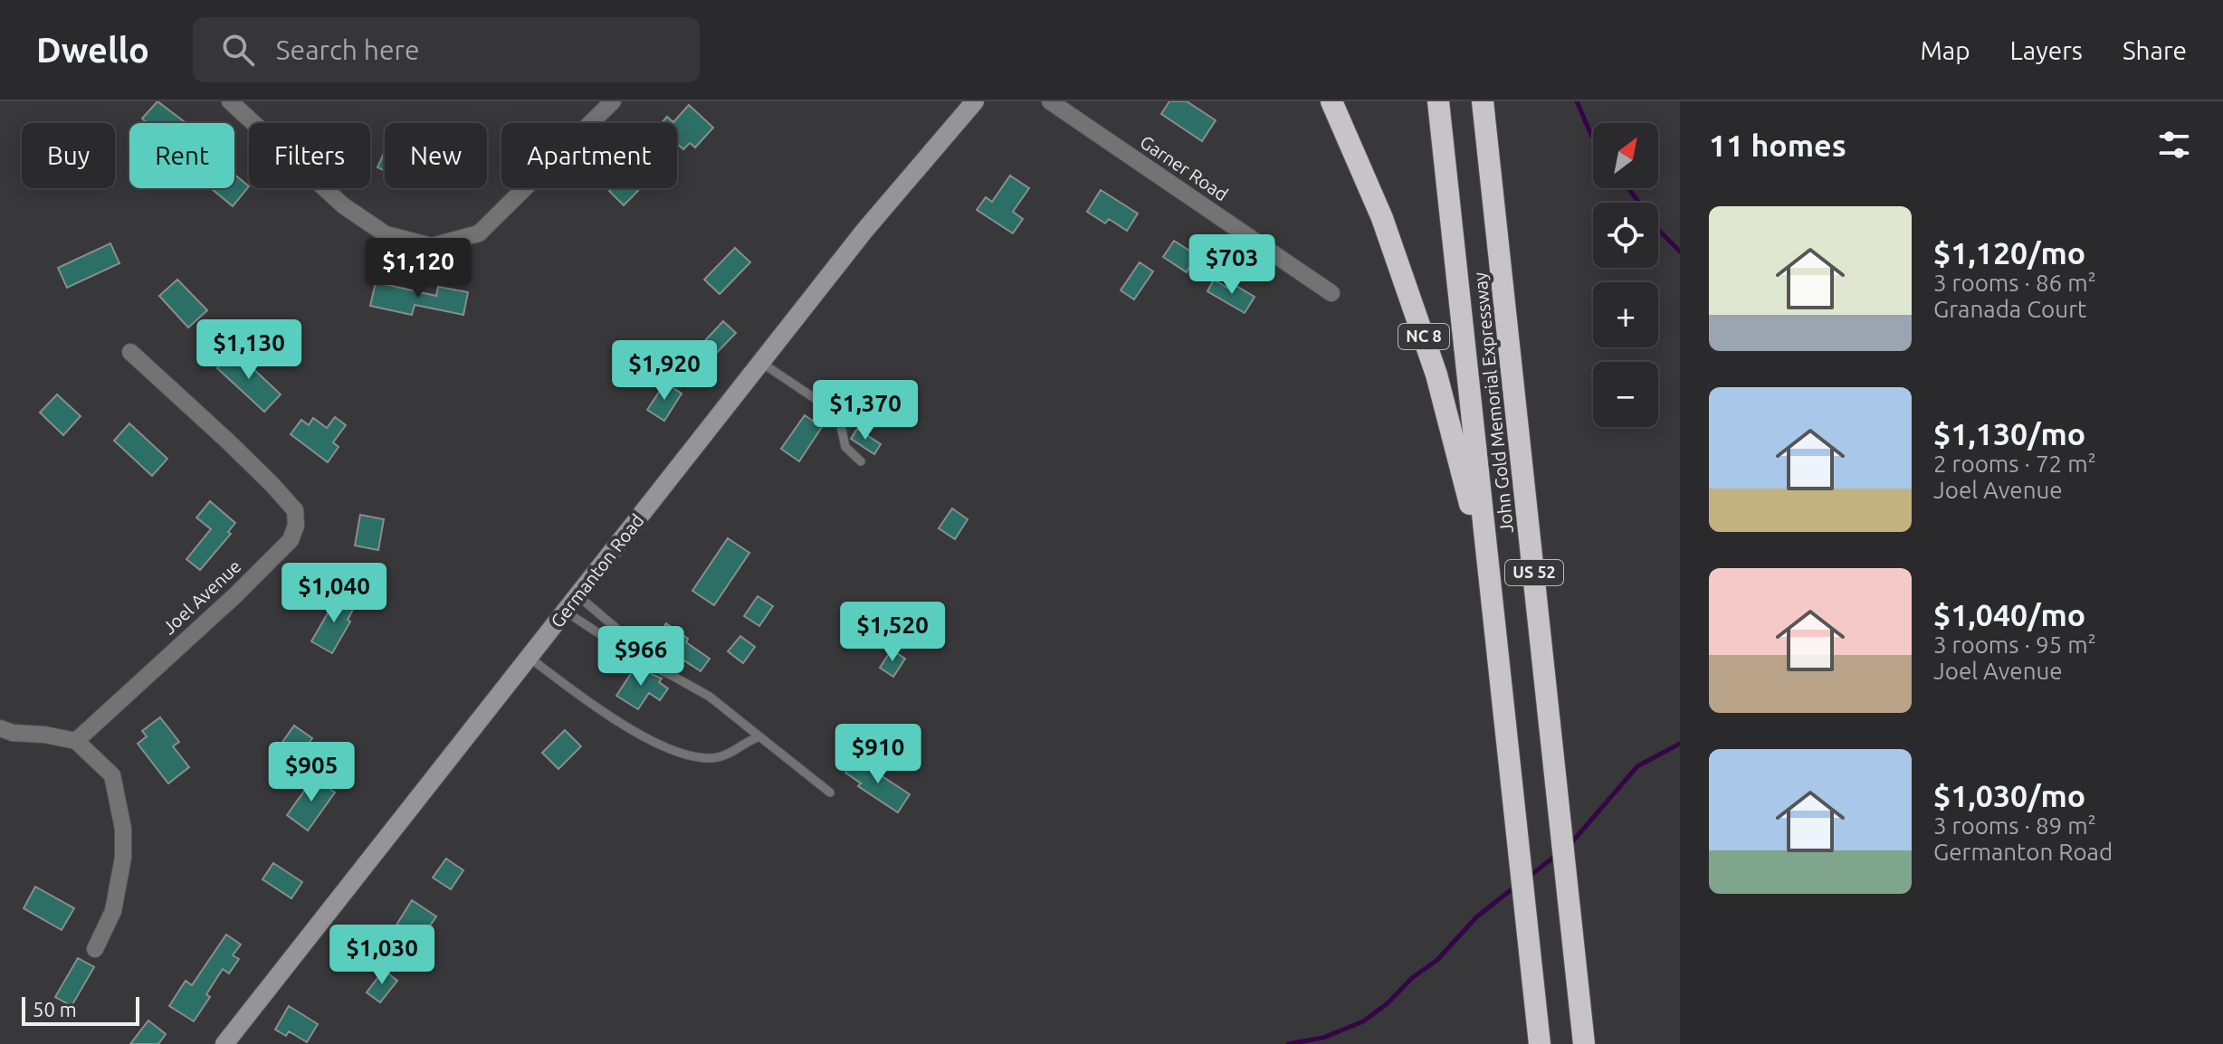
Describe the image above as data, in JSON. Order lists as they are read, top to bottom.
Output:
{
  "streets": {
    "highway": ["NC 8", "John Gold Memorial Expressway", "US 52"],
    "main road": ["Germanton Road"],
    "street": ["Garner Road", "Joel Avenue"]
  },
  "crossings": [
    ["NC 8", "John Gold Memorial Expressway"]
  ],
  "scale_bar": "50 m",
  "north": "top right",
  "page": {
    "header": "Dwello",
    "search": "Search here",
    "nav": ["Map", "Layers", "Share"],
    "heading": "11 homes",
    "map_buttons": ["+", "−"],
    "chip": [
      "Buy",
      "Rent",
      "Filters",
      "New",
      "Apartment"
    ],
    "list": [
      {
        "name": "$1,120/mo",
        "note": "3 rooms · 86 m² · Granada Court"
      },
      {
        "name": "$1,130/mo",
        "note": "2 rooms · 72 m² · Joel Avenue"
      },
      {
        "name": "$1,040/mo",
        "note": "3 rooms · 95 m² · Joel Avenue"
      },
      {
        "name": "$1,030/mo",
        "note": "3 rooms · 89 m² · Germanton Road"
      }
    ],
    "price": [
      "$703",
      "$1,120",
      "$1,130",
      "$1,920",
      "$1,370",
      "$1,040",
      "$1,520",
      "$966",
      "$910",
      "$905",
      "$1,030"
    ],
    "scale": "50 m"
  }
}
